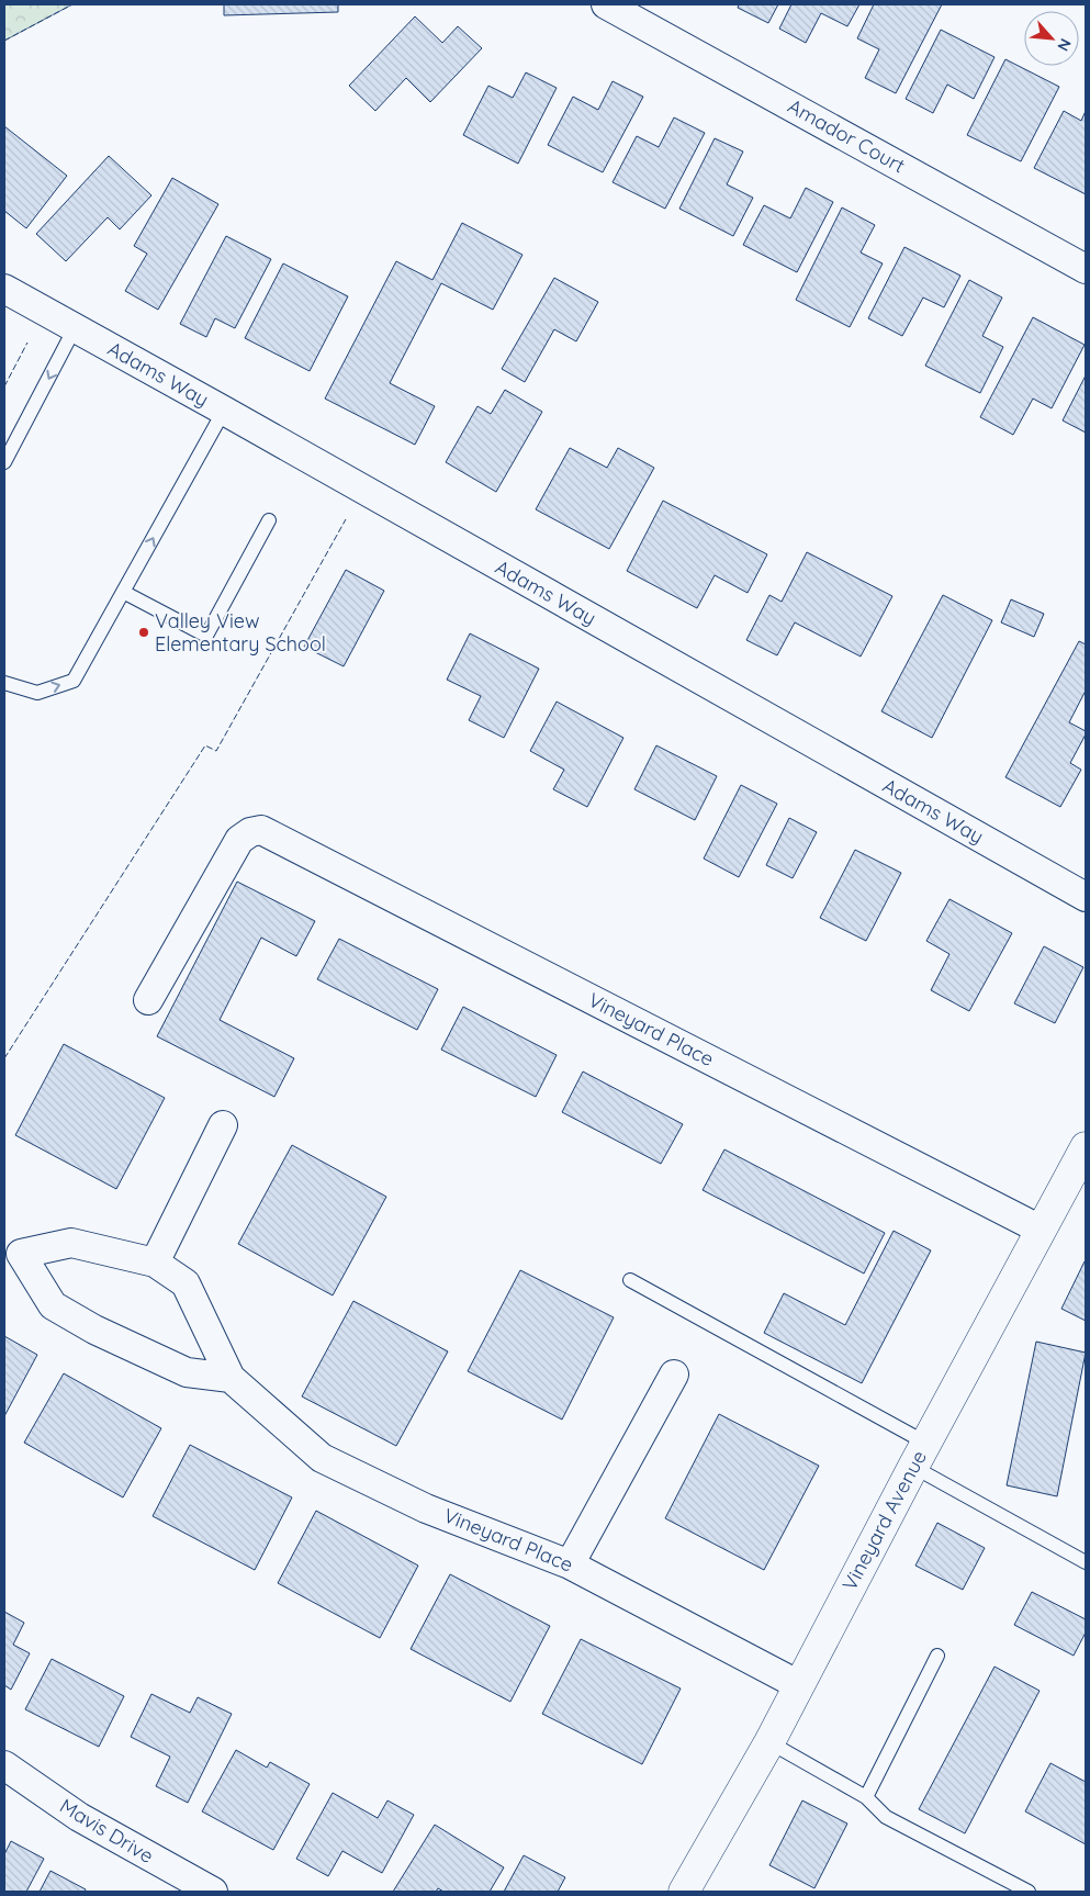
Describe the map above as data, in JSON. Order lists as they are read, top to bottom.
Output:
{
  "streets": {
    "street": [
      "Amador Court",
      "Adams Way",
      "Vineyard Place",
      "Vineyard Avenue",
      "Mavis Drive"
    ]
  },
  "crossings": [
    ["Vineyard Place", "Vineyard Avenue"]
  ],
  "places": ["Valley View Elementary School"],
  "north": "bottom right"
}
